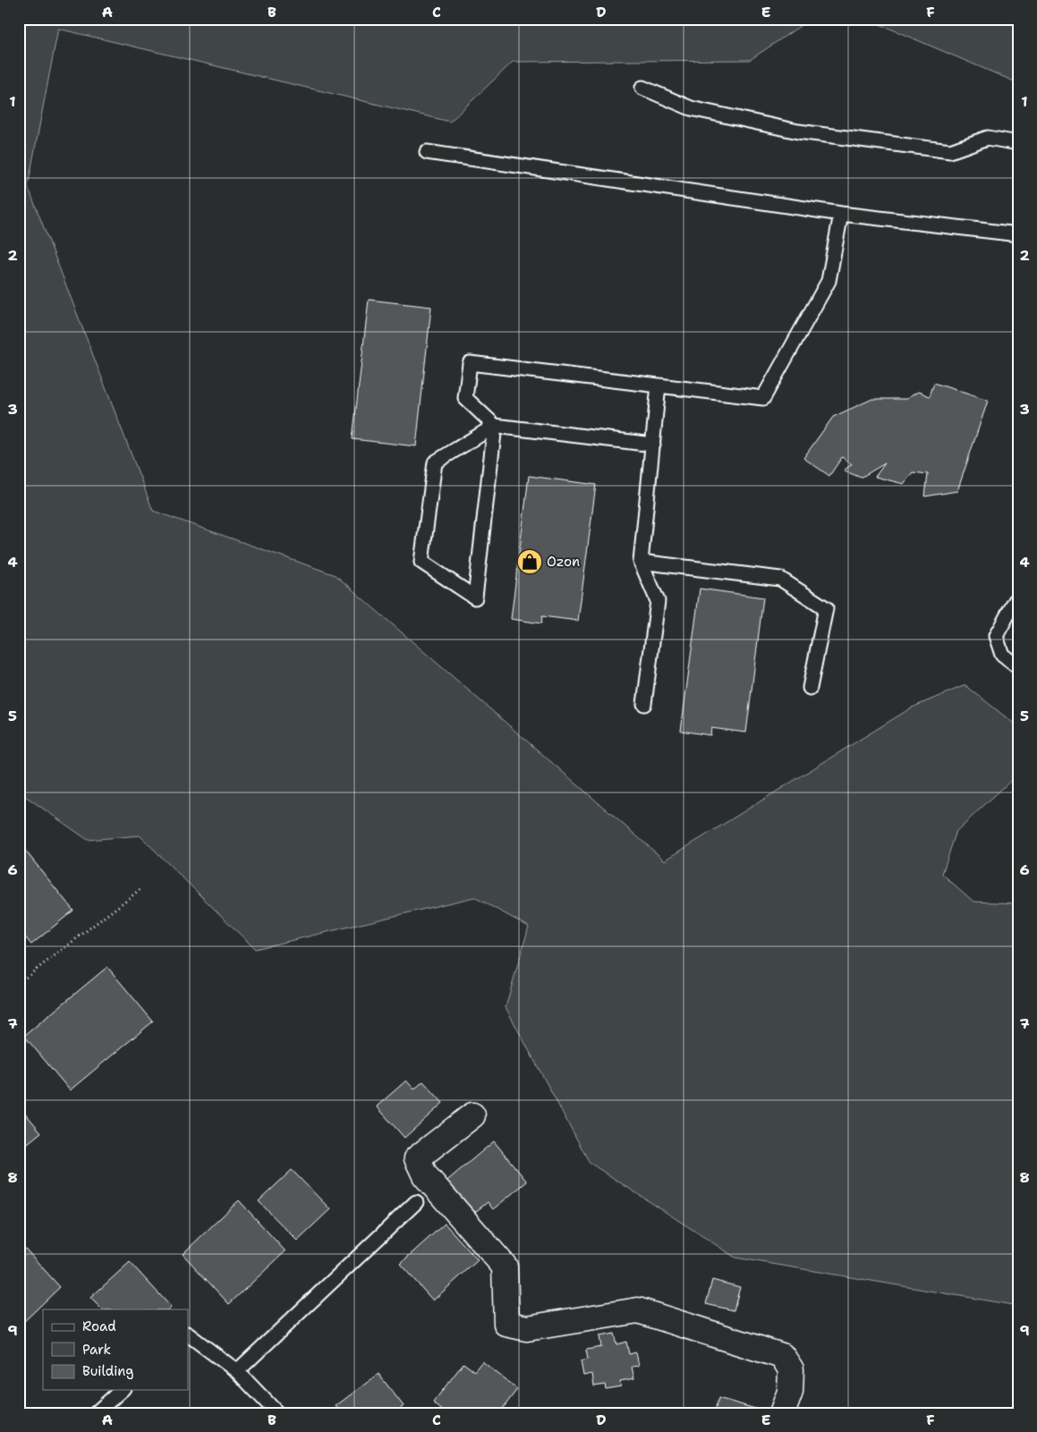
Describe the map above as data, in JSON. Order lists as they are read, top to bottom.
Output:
{
  "places": {
    "shop": ["Ozon"]
  },
  "legend": ["Road", "Park", "Building"],
  "grid": {
    "columns": [
      "A",
      "B",
      "C",
      "D",
      "E",
      "F"
    ],
    "rows": [
      "1",
      "2",
      "3",
      "4",
      "5",
      "6",
      "7",
      "8",
      "9"
    ]
  }
}
